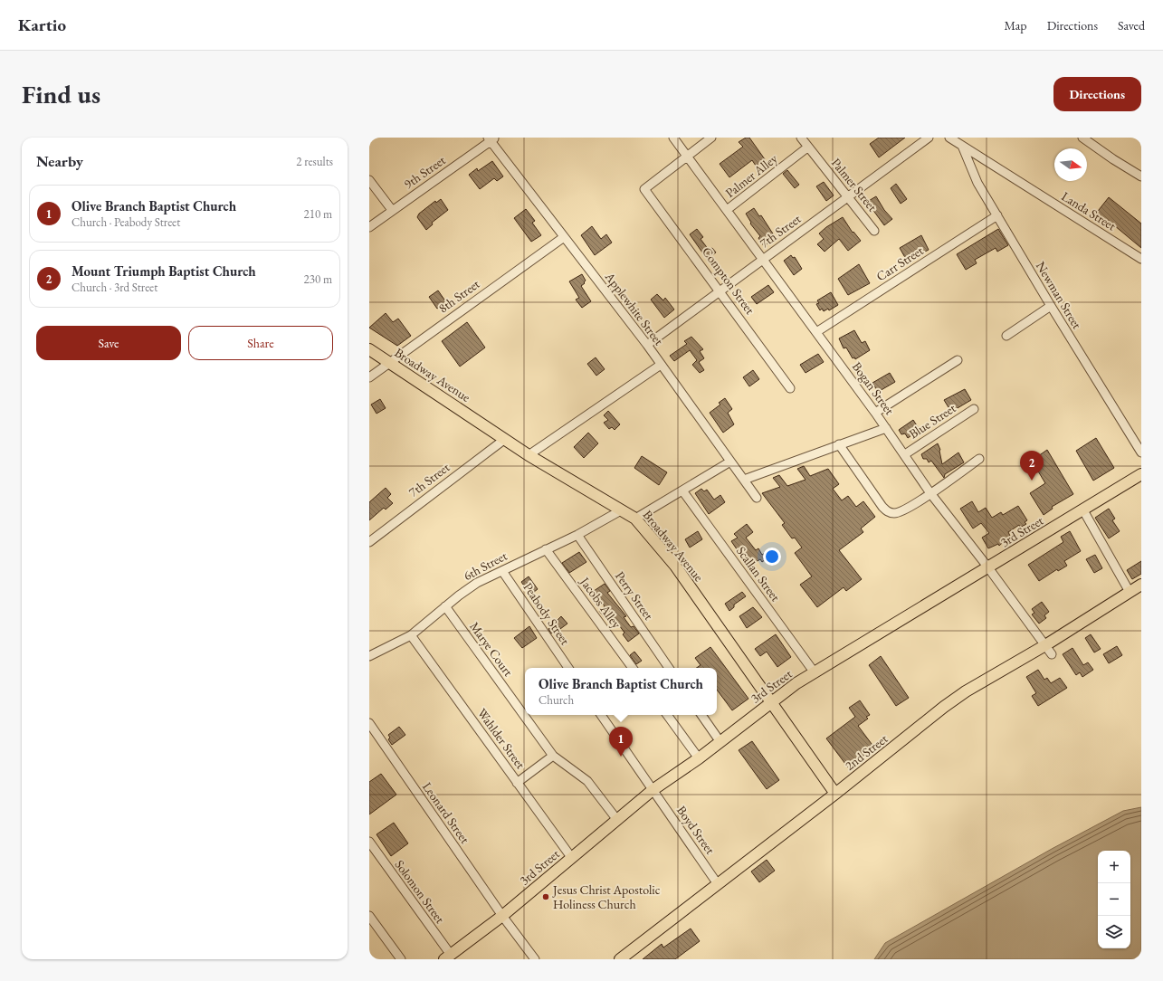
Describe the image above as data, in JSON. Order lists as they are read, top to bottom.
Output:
{
  "streets": {
    "main road": ["Broadway Avenue", "3rd Street", "2nd Street"],
    "street": [
      "9th Street",
      "Palmer Alley",
      "Palmer Street",
      "Landa Street",
      "7th Street",
      "Carr Street",
      "Compton Street",
      "Newman Street",
      "8th Street",
      "Applewhite Street",
      "Bogan Street",
      "Blue Street",
      "6th Street",
      "Scallan Street",
      "Perry Street",
      "Jacobs Alley",
      "Peabody Street",
      "Marye Court",
      "Wahlder Street",
      "Leonard Street",
      "Boyd Street",
      "Solomon Street"
    ]
  },
  "crossings": [
    ["9th Street", "Applewhite Street"],
    ["Palmer Alley", "Palmer Street"],
    ["Palmer Alley", "Bogan Street"],
    ["Palmer Street", "7th Street"],
    ["Landa Street", "Newman Street"],
    ["7th Street", "Compton Street"],
    ["7th Street", "Applewhite Street"],
    ["7th Street", "Broadway Avenue"],
    ["7th Street", "Bogan Street"],
    ["Carr Street", "Newman Street"],
    ["Carr Street", "Bogan Street"],
    ["Compton Street", "Bogan Street"],
    ["8th Street", "Applewhite Street"],
    ["8th Street", "Broadway Avenue"],
    ["Broadway Avenue", "3rd Street"],
    ["Broadway Avenue", "6th Street"],
    ["Broadway Avenue", "2nd Street"],
    ["Bogan Street", "Blue Street"],
    ["Bogan Street", "3rd Street"],
    ["Bogan Street", "2nd Street"],
    ["3rd Street", "Scallan Street"],
    ["3rd Street", "Marye Court"],
    ["3rd Street", "Wahlder Street"],
    ["3rd Street", "Leonard Street"],
    ["3rd Street", "Boyd Street"],
    ["3rd Street", "Solomon Street"],
    ["6th Street", "Perry Street"],
    ["6th Street", "Jacobs Alley"],
    ["6th Street", "Peabody Street"],
    ["6th Street", "Marye Court"],
    ["6th Street", "Wahlder Street"],
    ["2nd Street", "Boyd Street"]
  ],
  "places": ["Jesus Christ Apostolic Holiness Church"],
  "north": "right",
  "page": {
    "header": "Kartio",
    "nav": ["Map", "Directions", "Saved"],
    "buttons": [
      "Directions",
      ["Save", "Share"]
    ],
    "title": "Find us",
    "heading": ["Nearby", "2 results"],
    "list": [
      {
        "mark": "1",
        "name": "Olive Branch Baptist Church",
        "note": "Church · Peabody Street",
        "value": "210 m"
      },
      {
        "mark": "2",
        "name": "Mount Triumph Baptist Church",
        "note": "Church · 3rd Street",
        "value": "230 m"
      }
    ],
    "pins": ["2", "1"],
    "popup": ["Olive Branch Baptist Church", "Church"],
    "map_buttons": ["+", "−"]
  }
}
